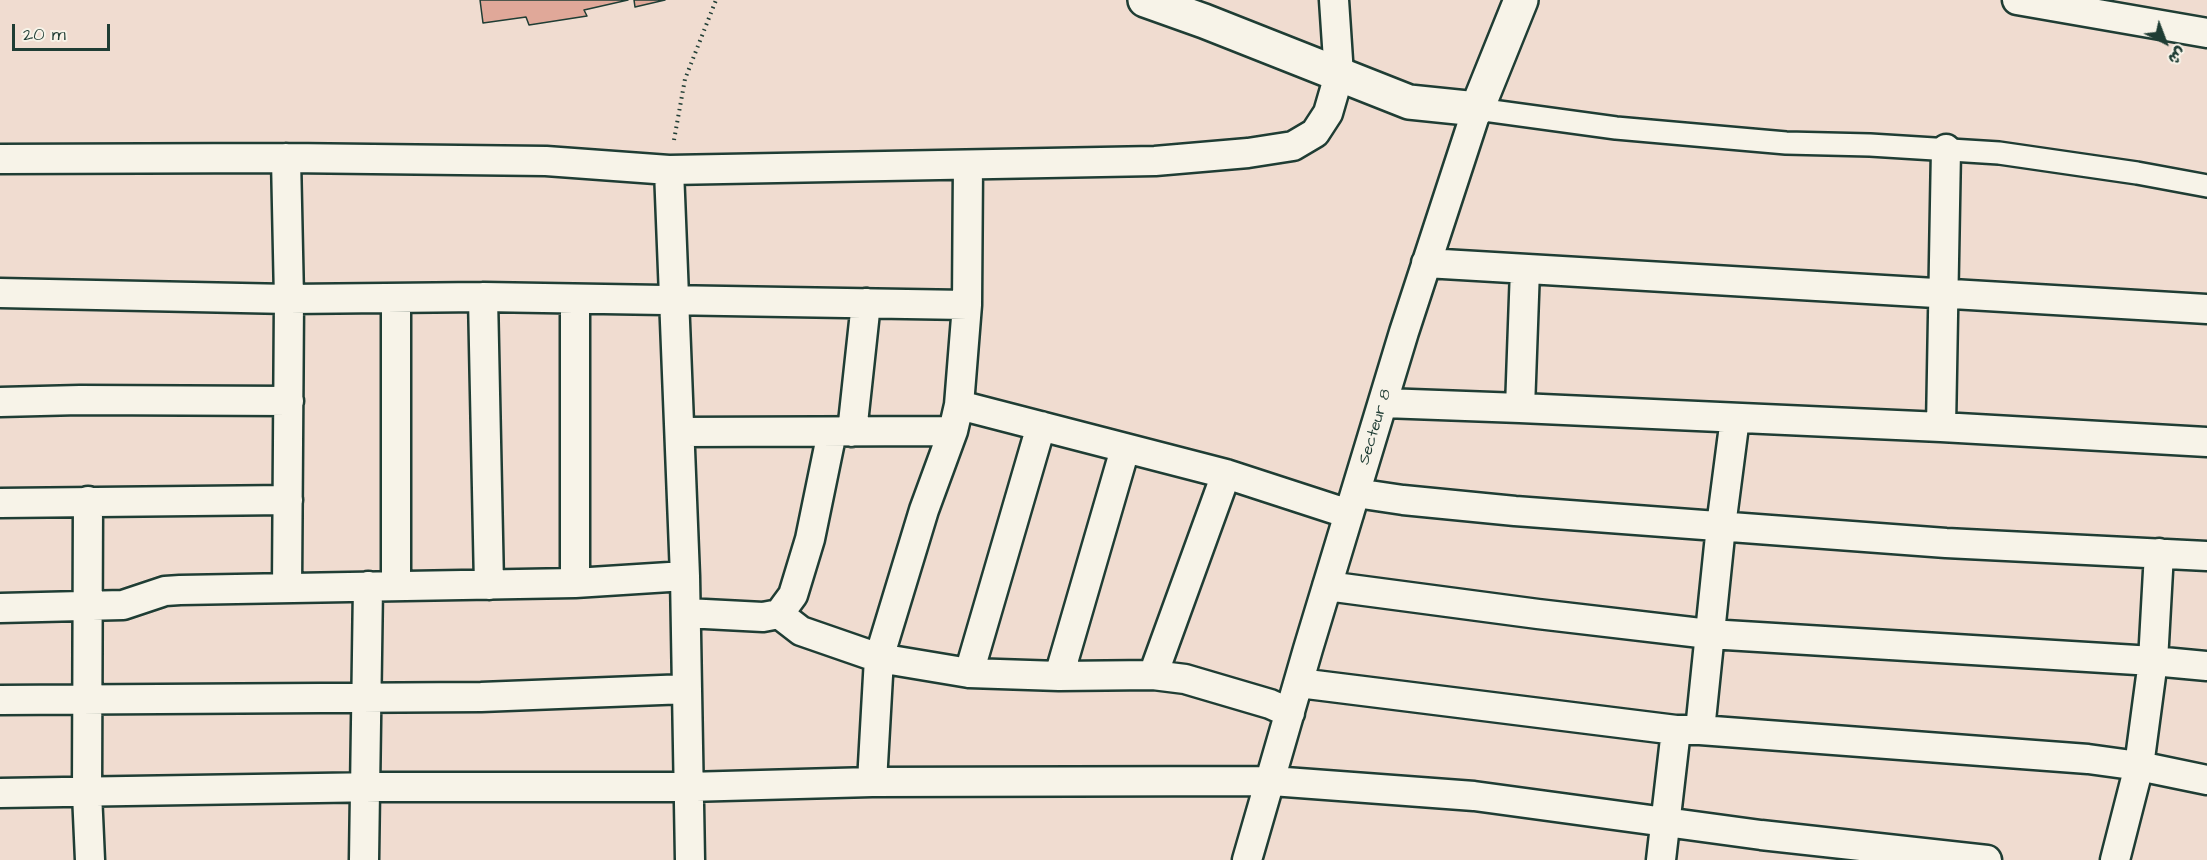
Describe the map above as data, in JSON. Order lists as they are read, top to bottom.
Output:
{
  "streets": {
    "street": ["Secteur 8"]
  },
  "scale_bar": "20 m",
  "north": "bottom right"
}
